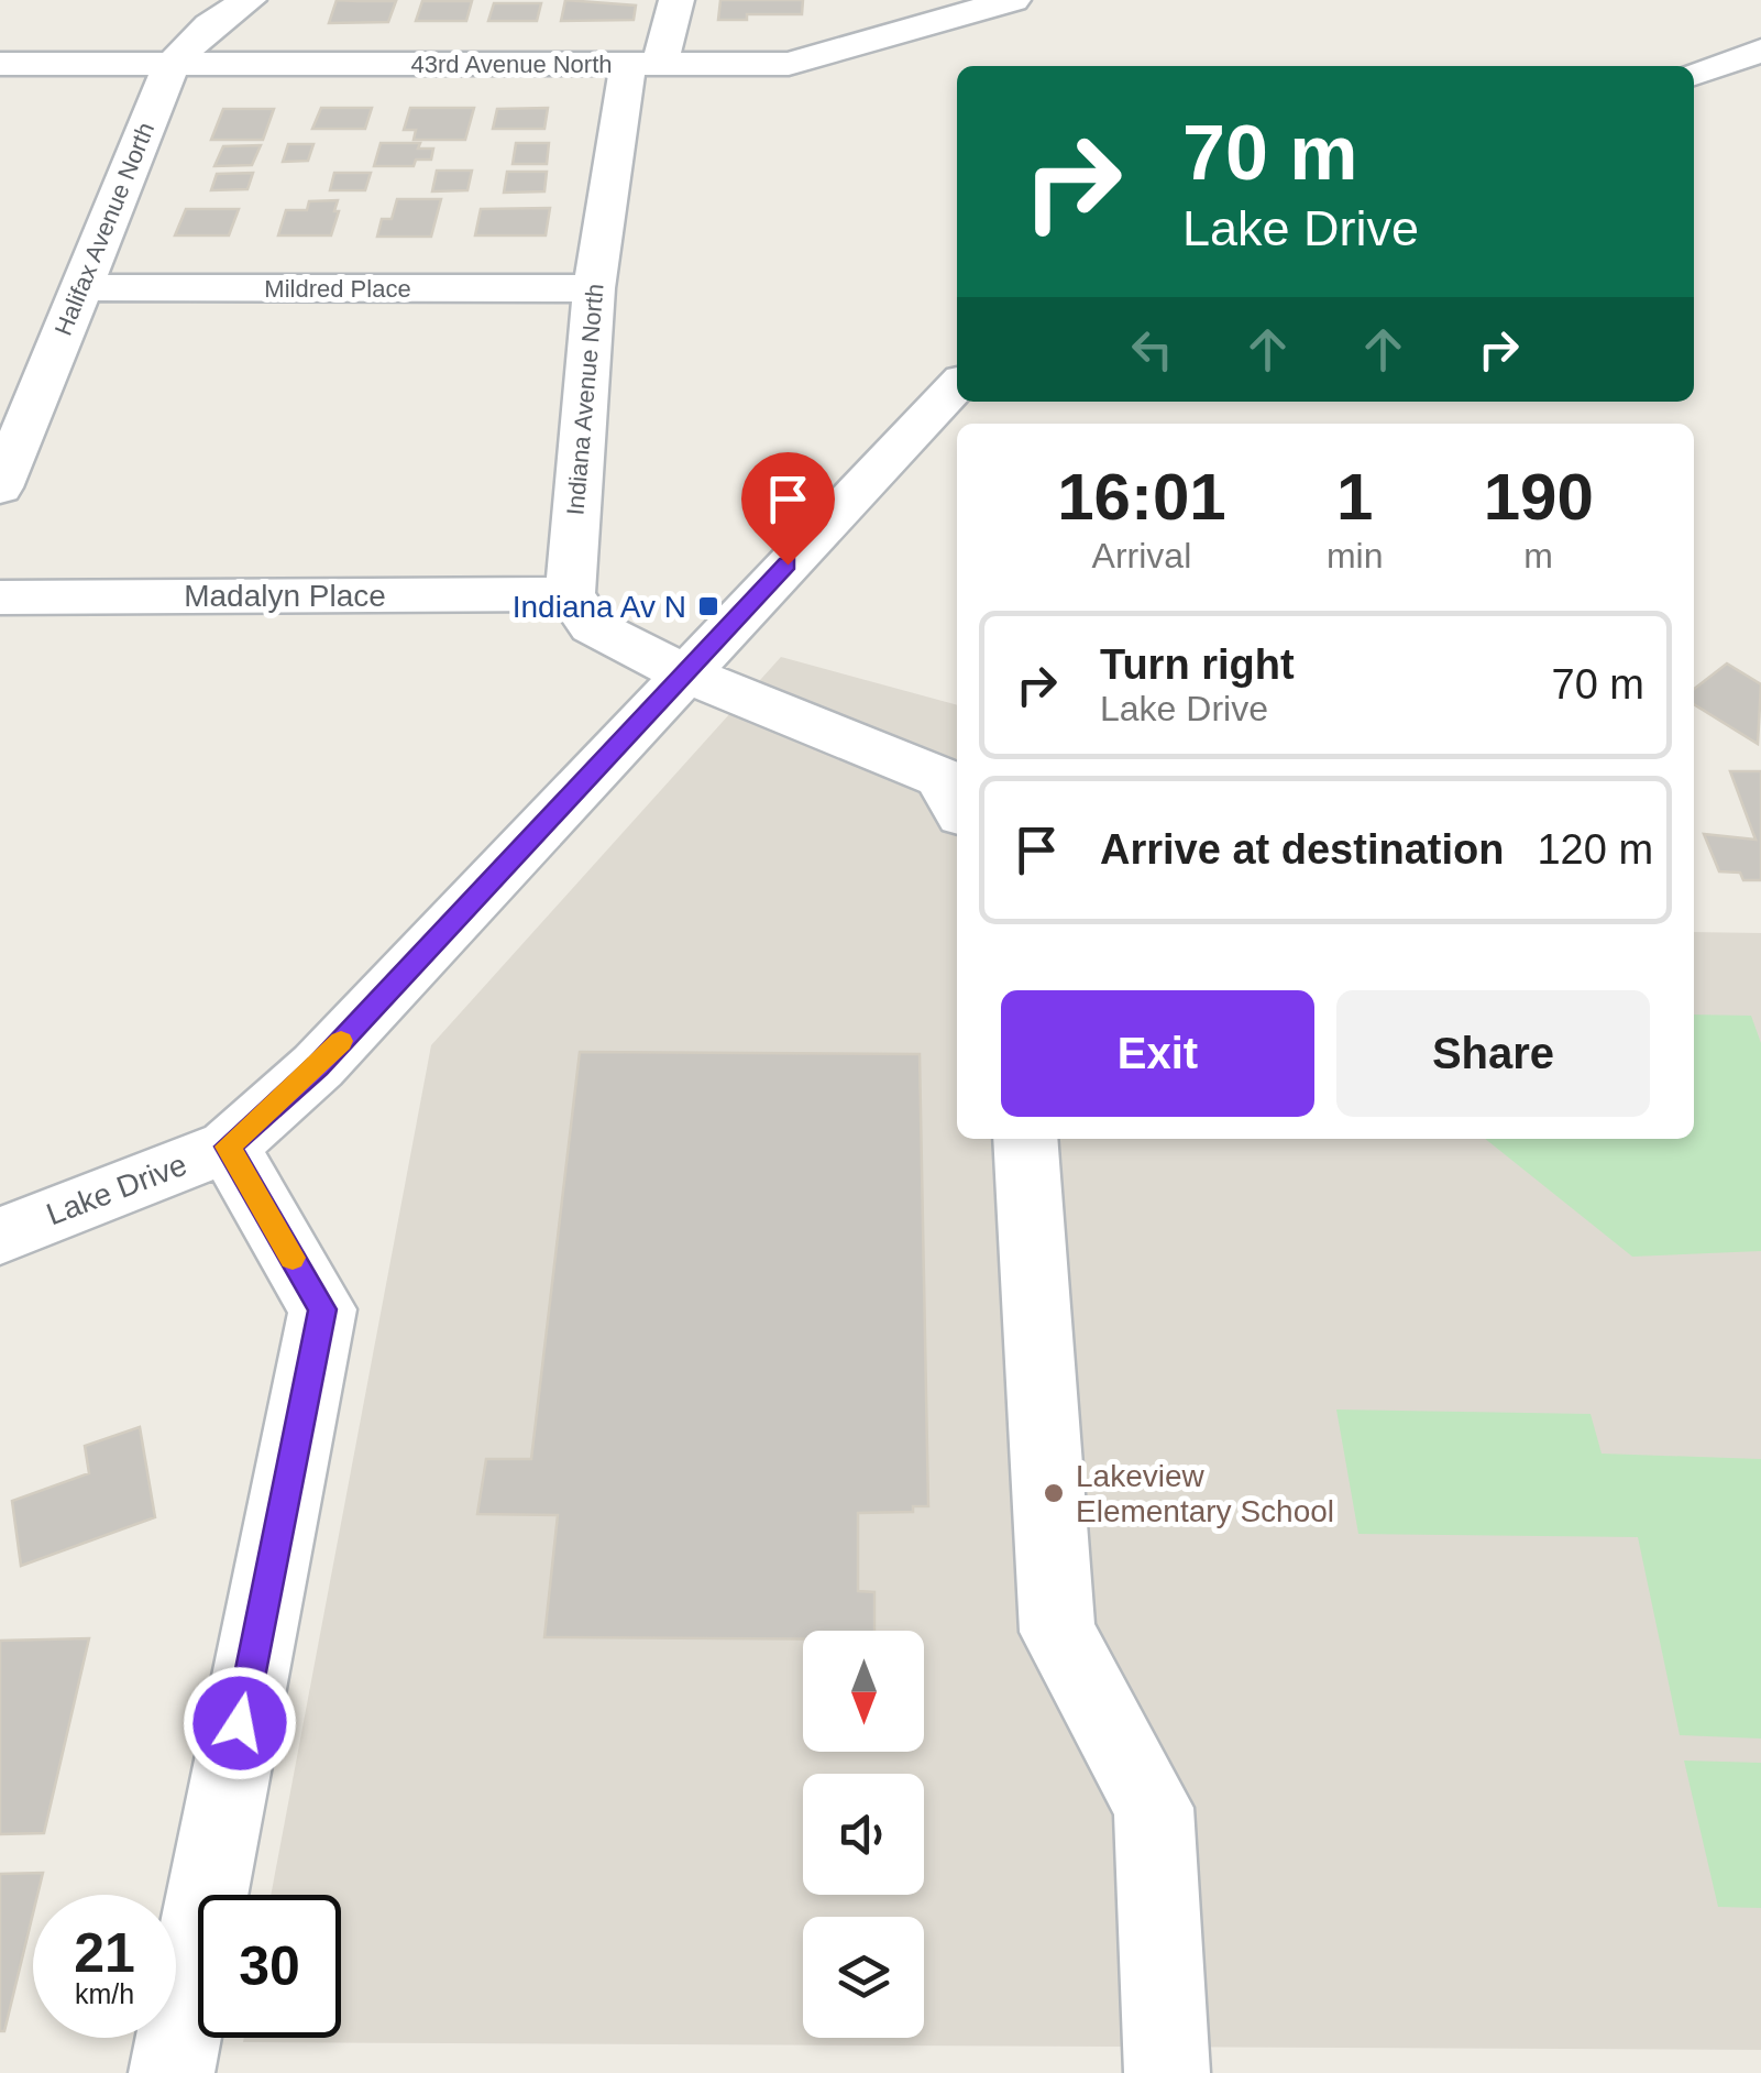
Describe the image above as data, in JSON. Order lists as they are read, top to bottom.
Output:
{
  "streets": {
    "street": [
      "43rd Avenue North",
      "Halifax Avenue North",
      "Mildred Place",
      "Indiana Avenue North",
      "Madalyn Place",
      "Lake Drive"
    ]
  },
  "crossings": [
    ["43rd Avenue North", "Halifax Avenue North"],
    ["43rd Avenue North", "Indiana Avenue North"],
    ["Halifax Avenue North", "Mildred Place"],
    ["Mildred Place", "Indiana Avenue North"],
    ["Indiana Avenue North", "Madalyn Place"]
  ],
  "places": {
    "transit": ["Indiana Av N"],
    "other": ["Lakeview Elementary School"]
  },
  "north": "bottom",
  "page": {
    "turn": ["70 m", "Lake Drive"],
    "eta": [
      "16:01",
      "Arrival",
      "1",
      "min",
      "190",
      "m"
    ],
    "list": [
      {
        "name": "Turn right",
        "note": "Lake Drive",
        "value": "70 m"
      },
      {
        "name": "Arrive at destination",
        "value": "120 m"
      }
    ],
    "buttons": ["Exit", "Share"],
    "speed": "21 km/h",
    "limit": "30"
  }
}
